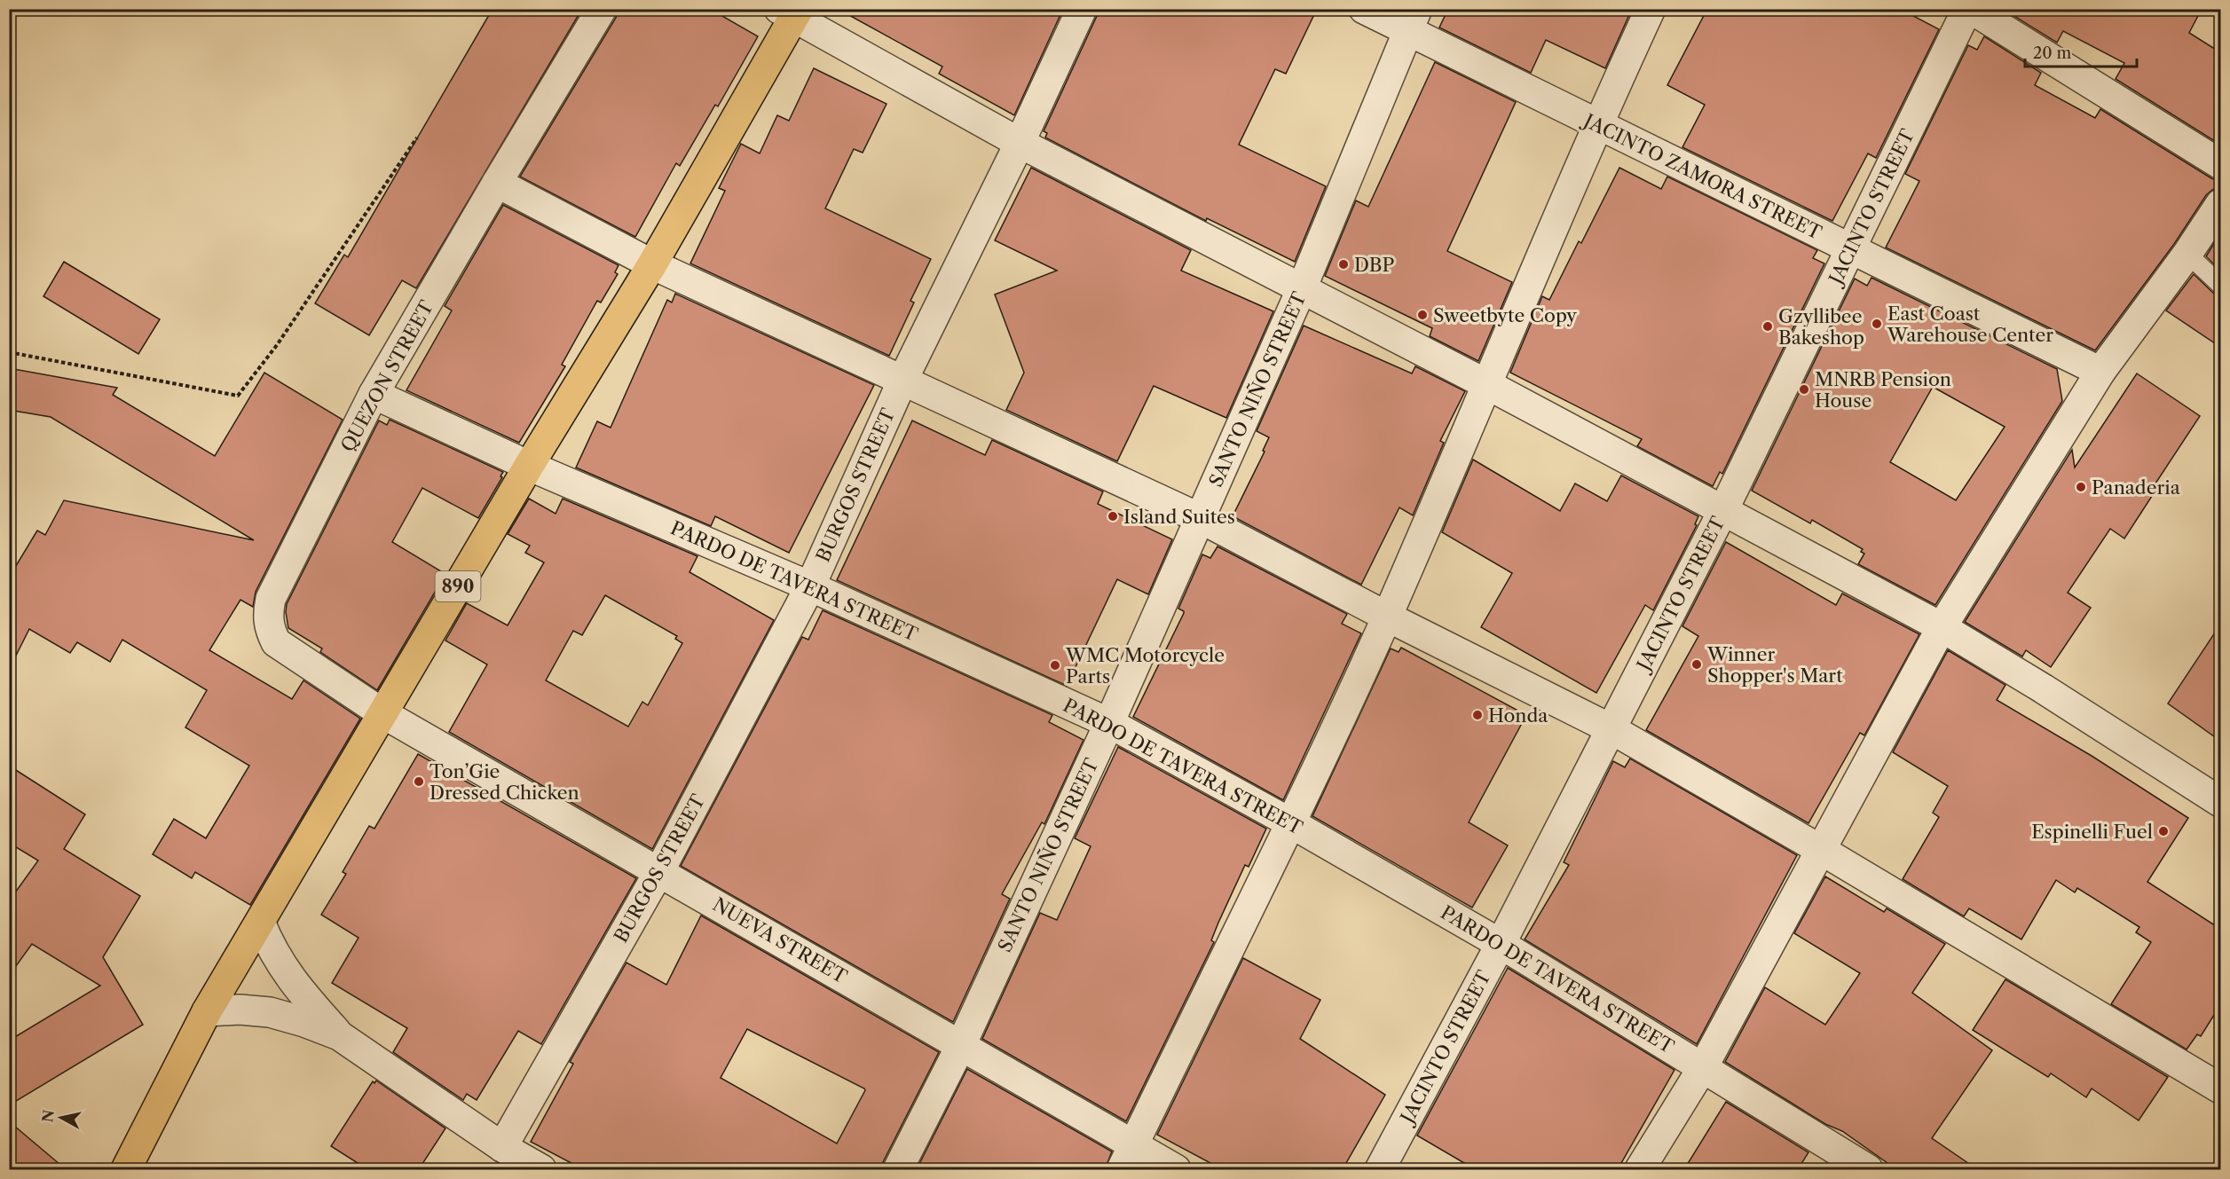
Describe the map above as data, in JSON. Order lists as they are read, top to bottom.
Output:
{
  "streets": {
    "main road": ["890"],
    "street": [
      "JACINTO ZAMORA STREET",
      "JACINTO STREET",
      "QUEZON STREET",
      "SANTO NIÑO STREET",
      "BURGOS STREET",
      "PARDO DE TAVERA STREET",
      "NUEVA STREET"
    ]
  },
  "crossings": [
    ["JACINTO ZAMORA STREET", "JACINTO STREET"],
    ["JACINTO ZAMORA STREET", "SANTO NIÑO STREET"],
    ["JACINTO STREET", "PARDO DE TAVERA STREET"],
    ["QUEZON STREET", "PARDO DE TAVERA STREET"],
    ["QUEZON STREET", "890"],
    ["QUEZON STREET", "NUEVA STREET"],
    ["SANTO NIÑO STREET", "PARDO DE TAVERA STREET"],
    ["SANTO NIÑO STREET", "NUEVA STREET"],
    ["BURGOS STREET", "PARDO DE TAVERA STREET"],
    ["BURGOS STREET", "NUEVA STREET"],
    ["PARDO DE TAVERA STREET", "890"],
    ["890", "NUEVA STREET"]
  ],
  "places": [
    "DBP",
    "Sweetbyte Copy",
    "East Coast Warehouse Center",
    "Gzyllibee Bakeshop",
    "MNRB Pension House",
    "Panaderia",
    "Island Suites",
    "Winner Shopper's Mart",
    "WMC Motorcycle Parts",
    "Honda",
    "Ton’Gie Dressed Chicken",
    "Espinelli Fuel"
  ],
  "scale_bar": "20 m",
  "north": "left"
}
